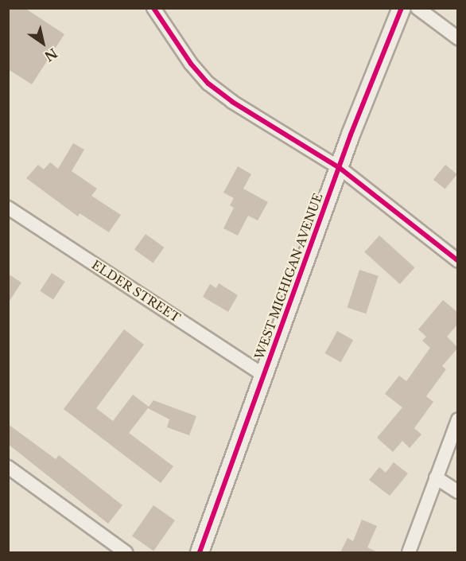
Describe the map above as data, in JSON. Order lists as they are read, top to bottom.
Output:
{
  "streets": {
    "main road": ["WEST MICHIGAN AVENUE"],
    "street": ["ELDER STREET"]
  },
  "crossings": [
    ["WEST MICHIGAN AVENUE", "ELDER STREET"]
  ],
  "north": "bottom right"
}
